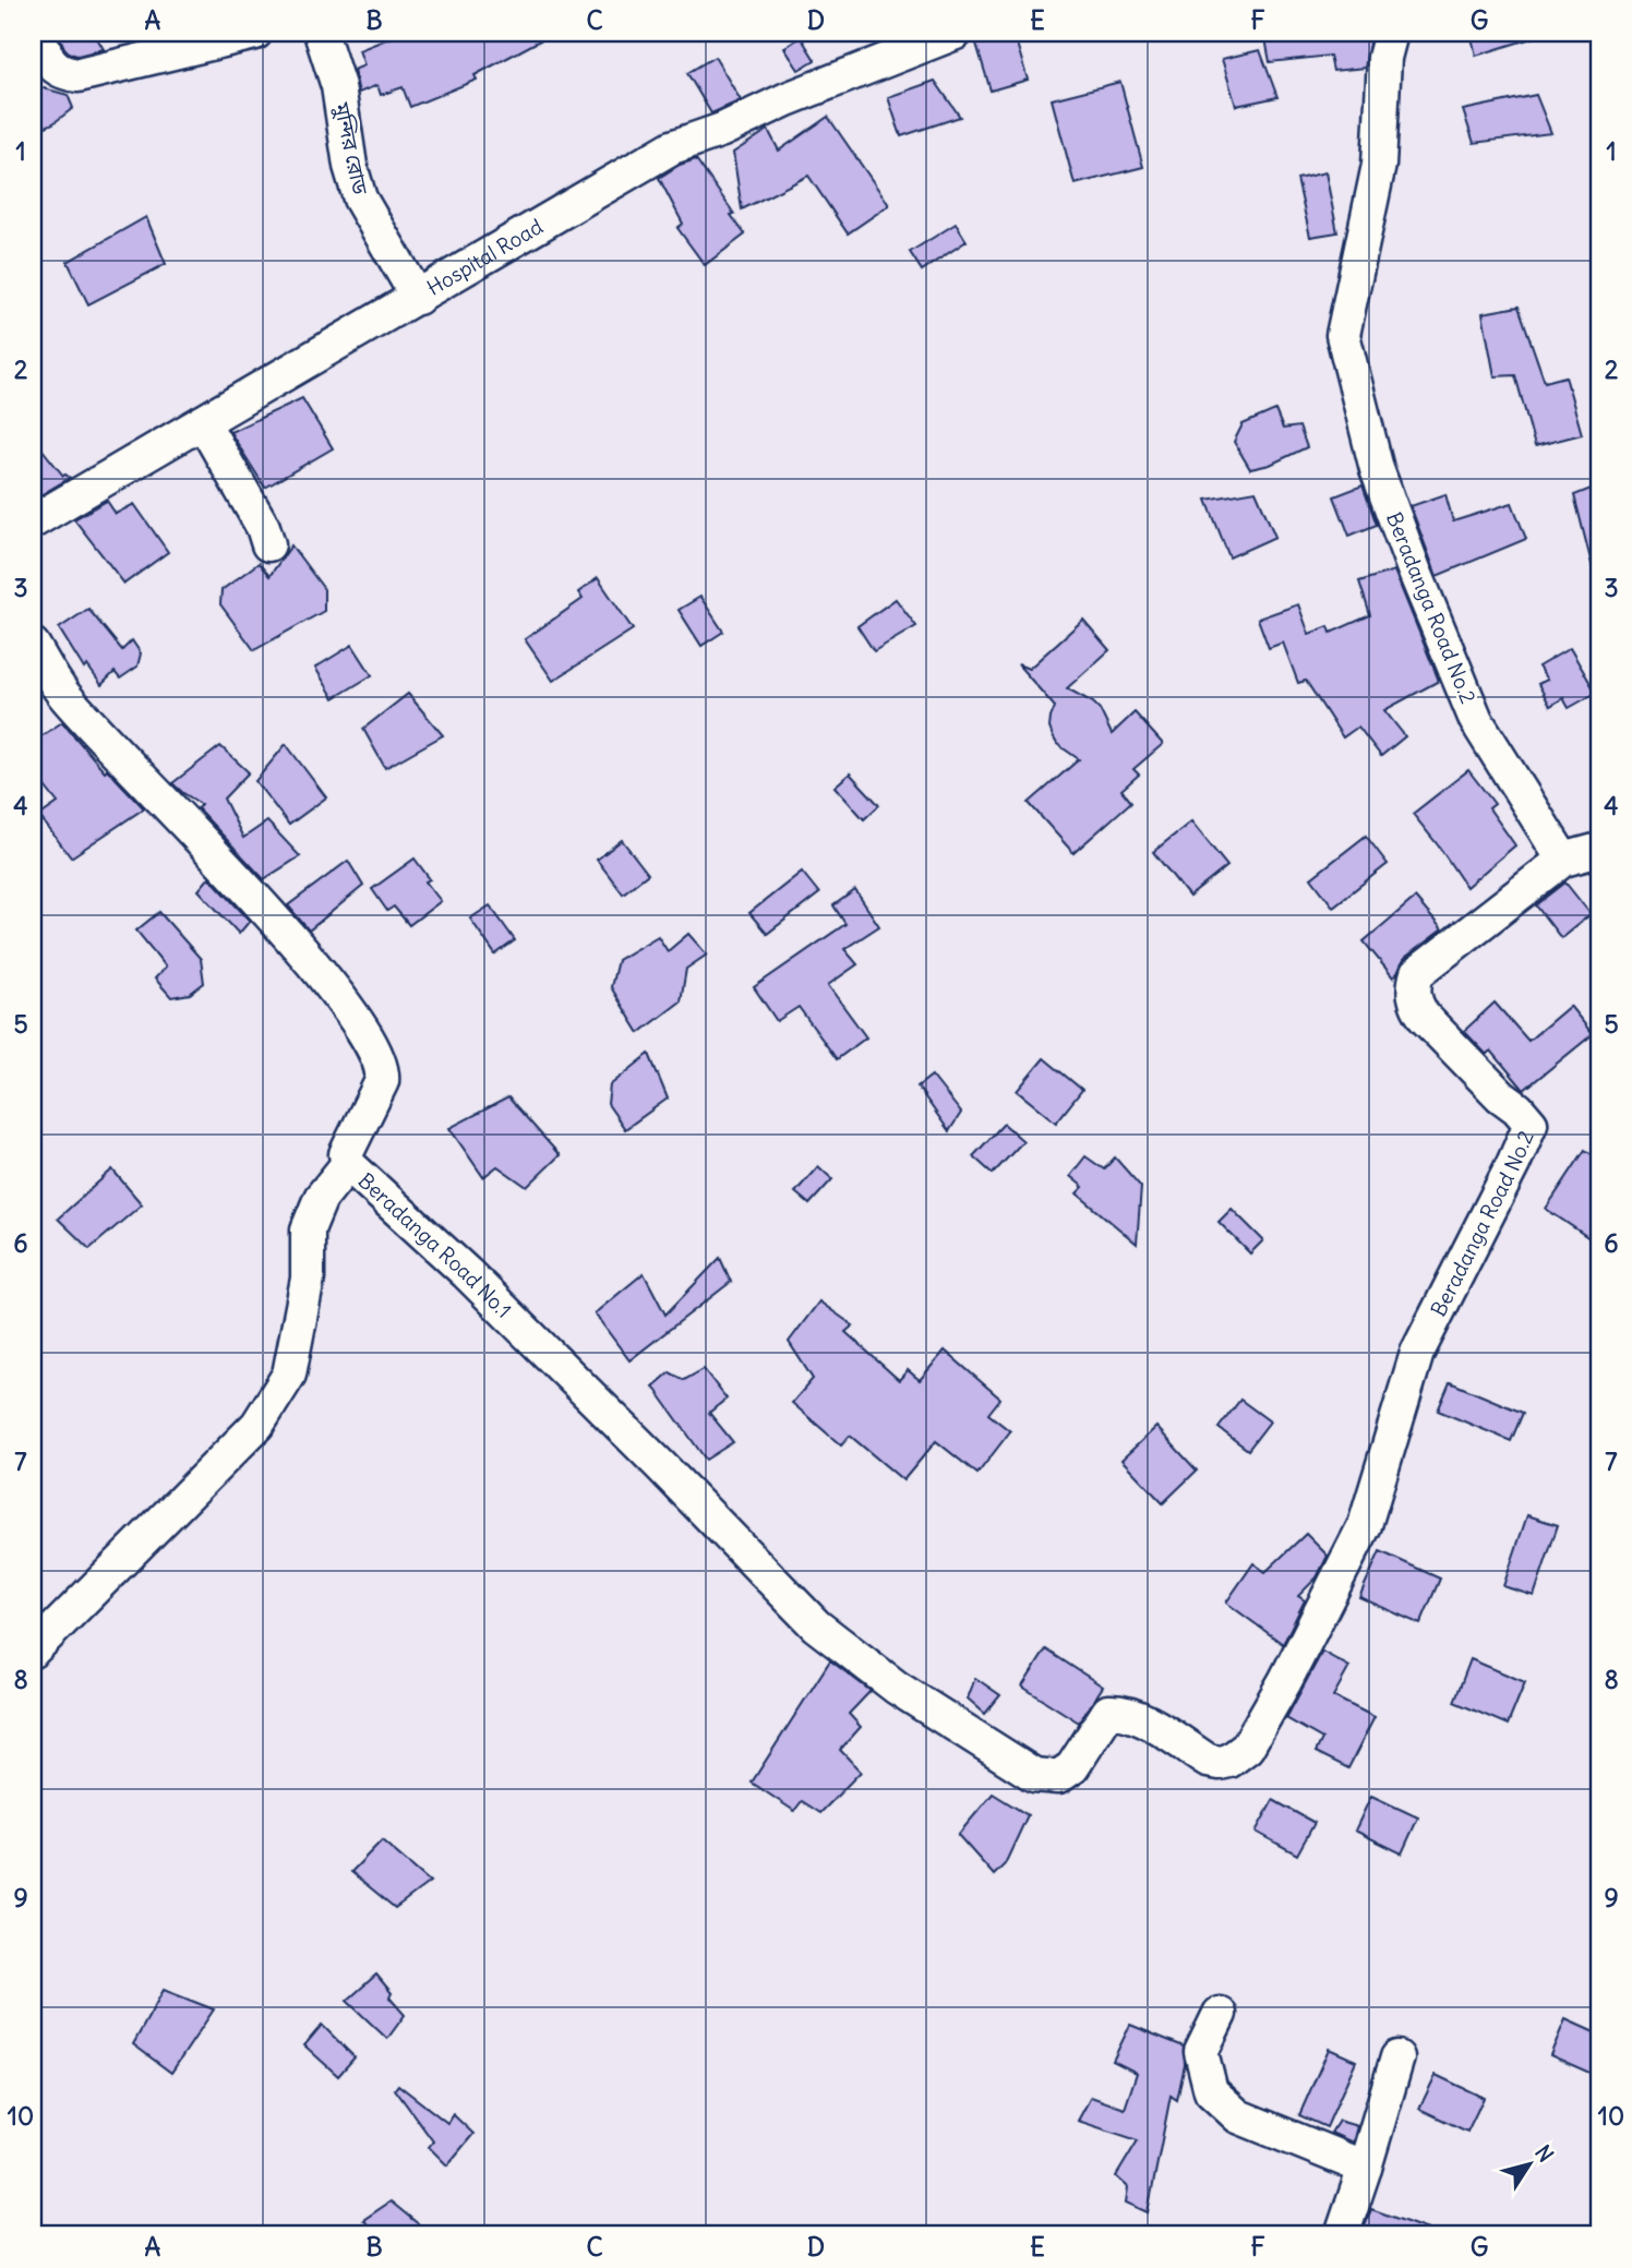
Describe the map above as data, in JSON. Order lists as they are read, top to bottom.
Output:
{
  "streets": {
    "street": [
      "মুন্দির রোড",
      "Hospital Road",
      "Beradanga Road No.2",
      "Beradanga Road No.1"
    ]
  },
  "crossings": [
    ["মুন্দির রোড", "Hospital Road"],
    ["Beradanga Road No.2", "Beradanga Road No.1"]
  ],
  "north": "top right",
  "grid": {
    "columns": [
      "A",
      "B",
      "C",
      "D",
      "E",
      "F",
      "G"
    ],
    "rows": [
      "1",
      "2",
      "3",
      "4",
      "5",
      "6",
      "7",
      "8",
      "9",
      "10"
    ]
  }
}
